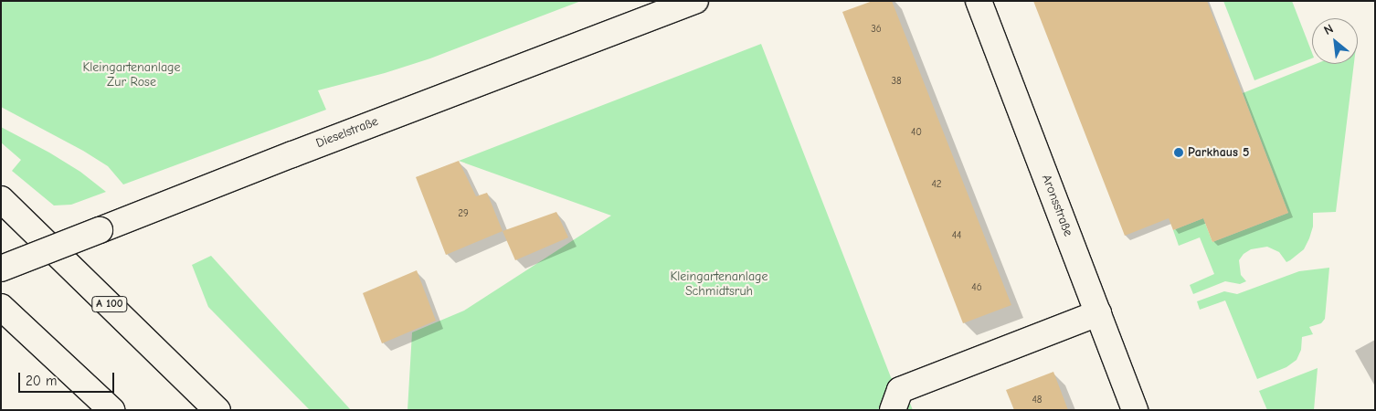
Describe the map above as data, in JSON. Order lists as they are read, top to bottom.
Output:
{
  "streets": {
    "main road": ["Dieselstraße", "Aronsstraße", "A 100"]
  },
  "parks": ["Kleingartenanlage Zur Rose", "Kleingartenanlage Schmidtsruh"],
  "places": ["Parkhaus 5"],
  "house_numbers": [
    "36",
    "38",
    "40",
    "42",
    "29",
    "44",
    "46",
    "48"
  ],
  "scale_bar": "20 m",
  "north": "top left"
}
